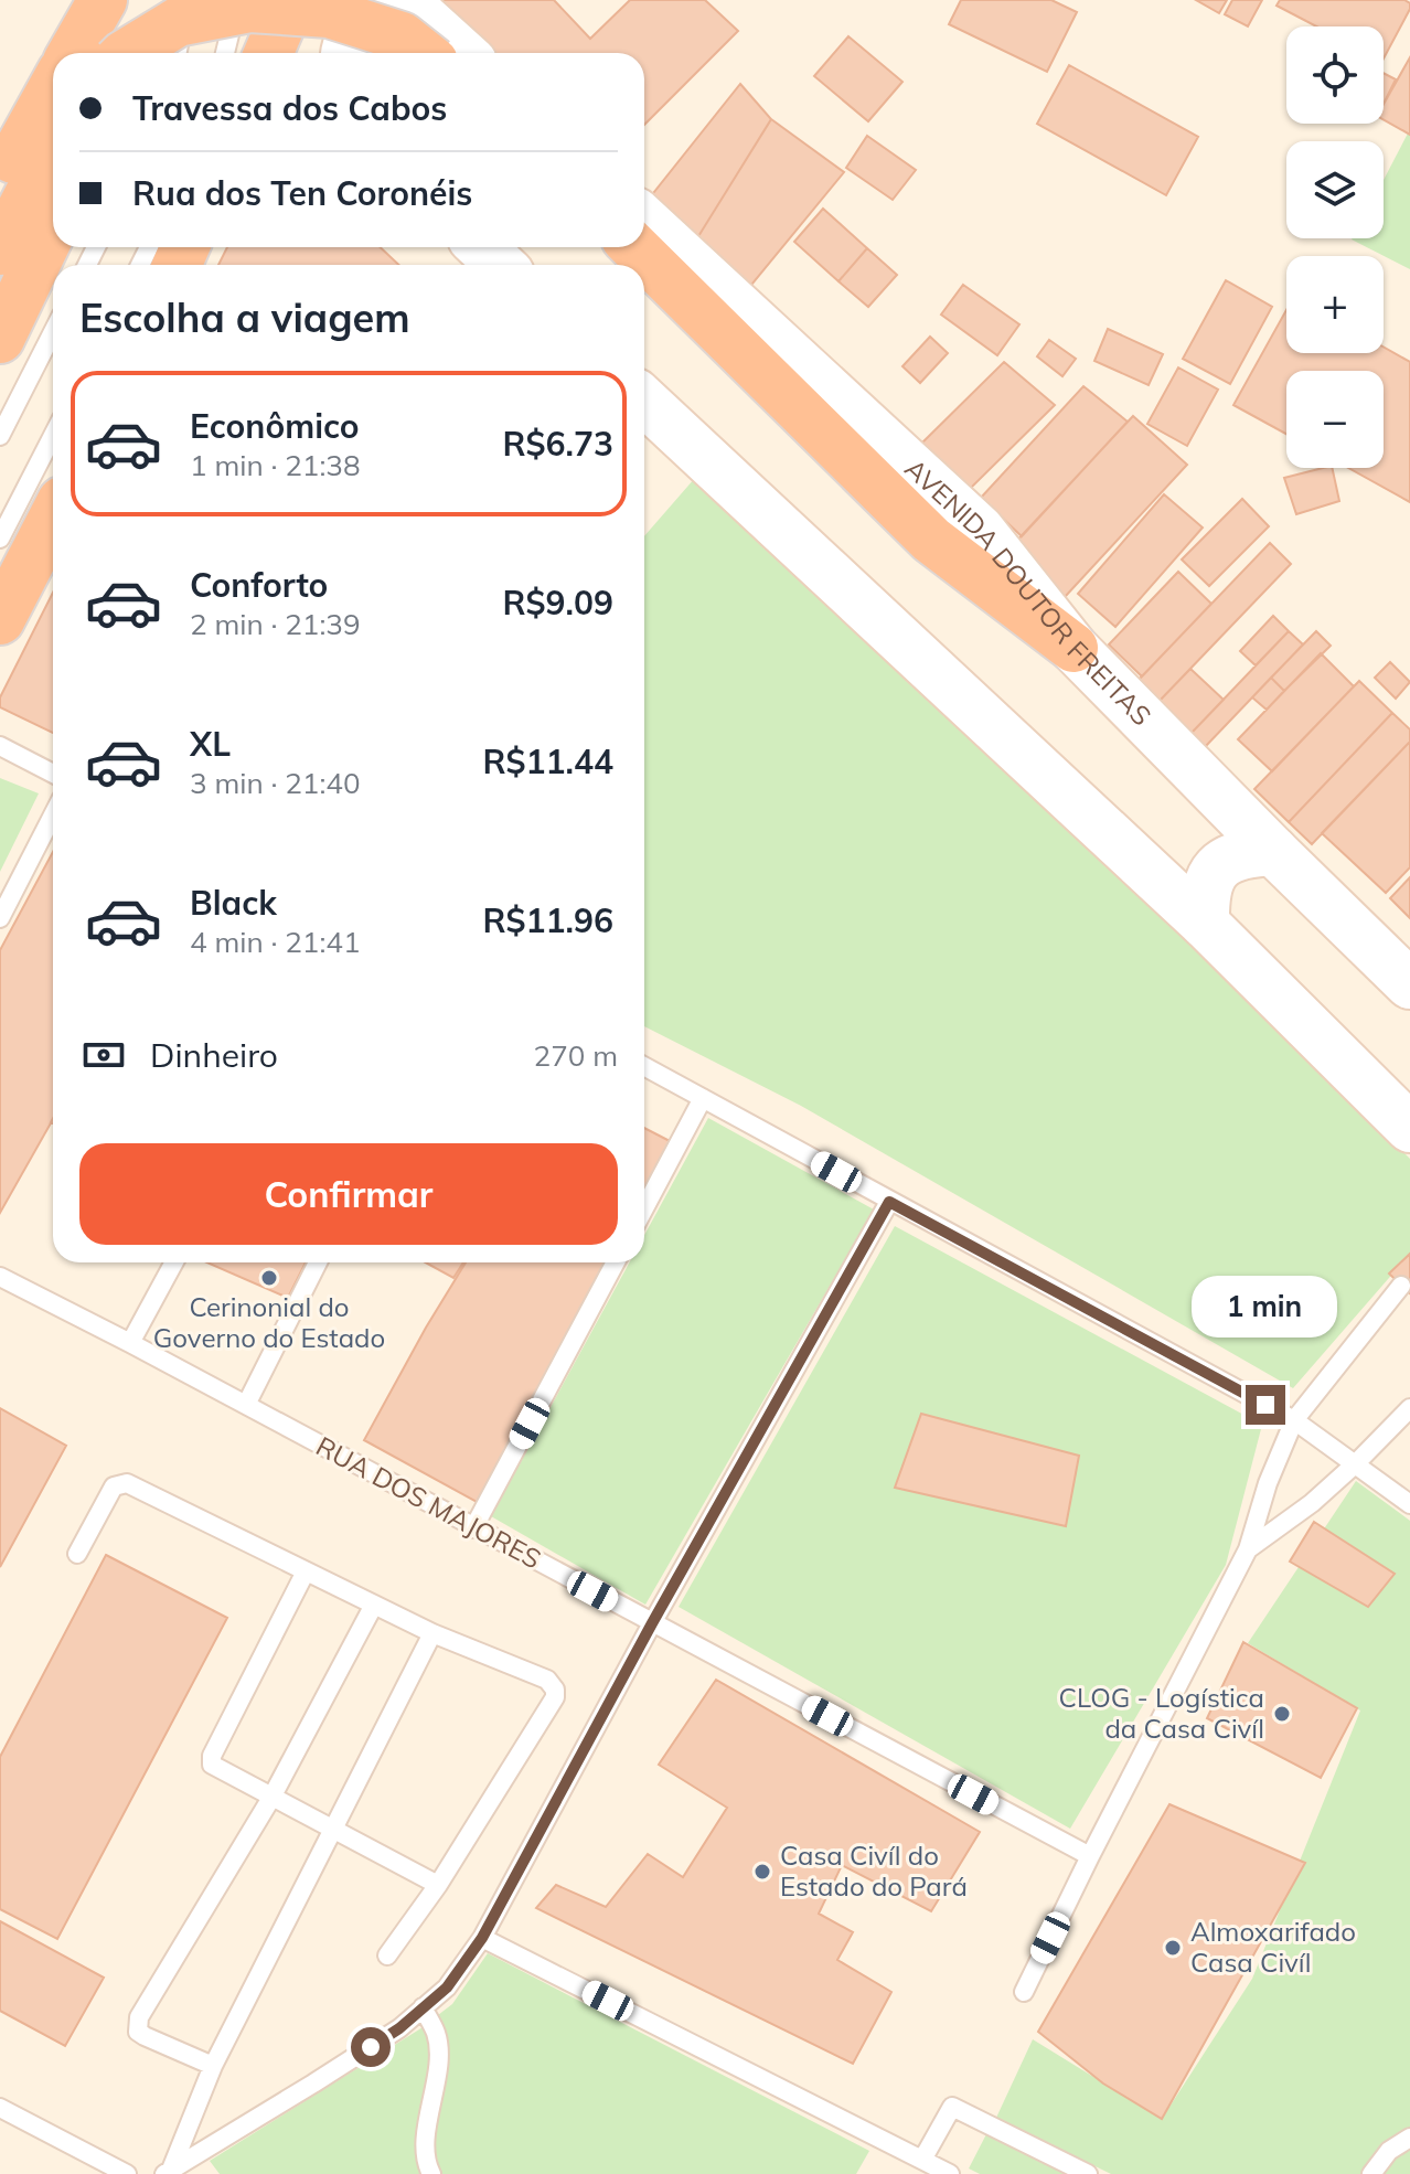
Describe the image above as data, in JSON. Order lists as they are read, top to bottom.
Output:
{
  "streets": {
    "main road": ["AVENIDA DOUTOR FREITAS"],
    "lane": ["RUA DOS MAJORES"]
  },
  "places": [
    "Cerinonial do Governo do Estado",
    "CLOG - Logística da Casa Civíl",
    "Casa Civíl do Estado do Pará",
    "Almoxarifado Casa Civíl"
  ],
  "page": {
    "map_buttons": ["+", "−"],
    "banner": ["Travessa dos Cabos", "Rua dos Ten Coronéis"],
    "heading": "Escolha a viagem",
    "list": [
      {
        "name": "Econômico",
        "note": "1 min · 21:38",
        "value": "R$6.73"
      },
      {
        "name": "Conforto",
        "note": "2 min · 21:39",
        "value": "R$9.09"
      },
      {
        "name": "XL",
        "note": "3 min · 21:40",
        "value": "R$11.44"
      },
      {
        "name": "Black",
        "note": "4 min · 21:41",
        "value": "R$11.96"
      }
    ],
    "pay": ["Dinheiro", "270 m"],
    "buttons": "Confirmar",
    "bubble": "1 min"
  }
}
